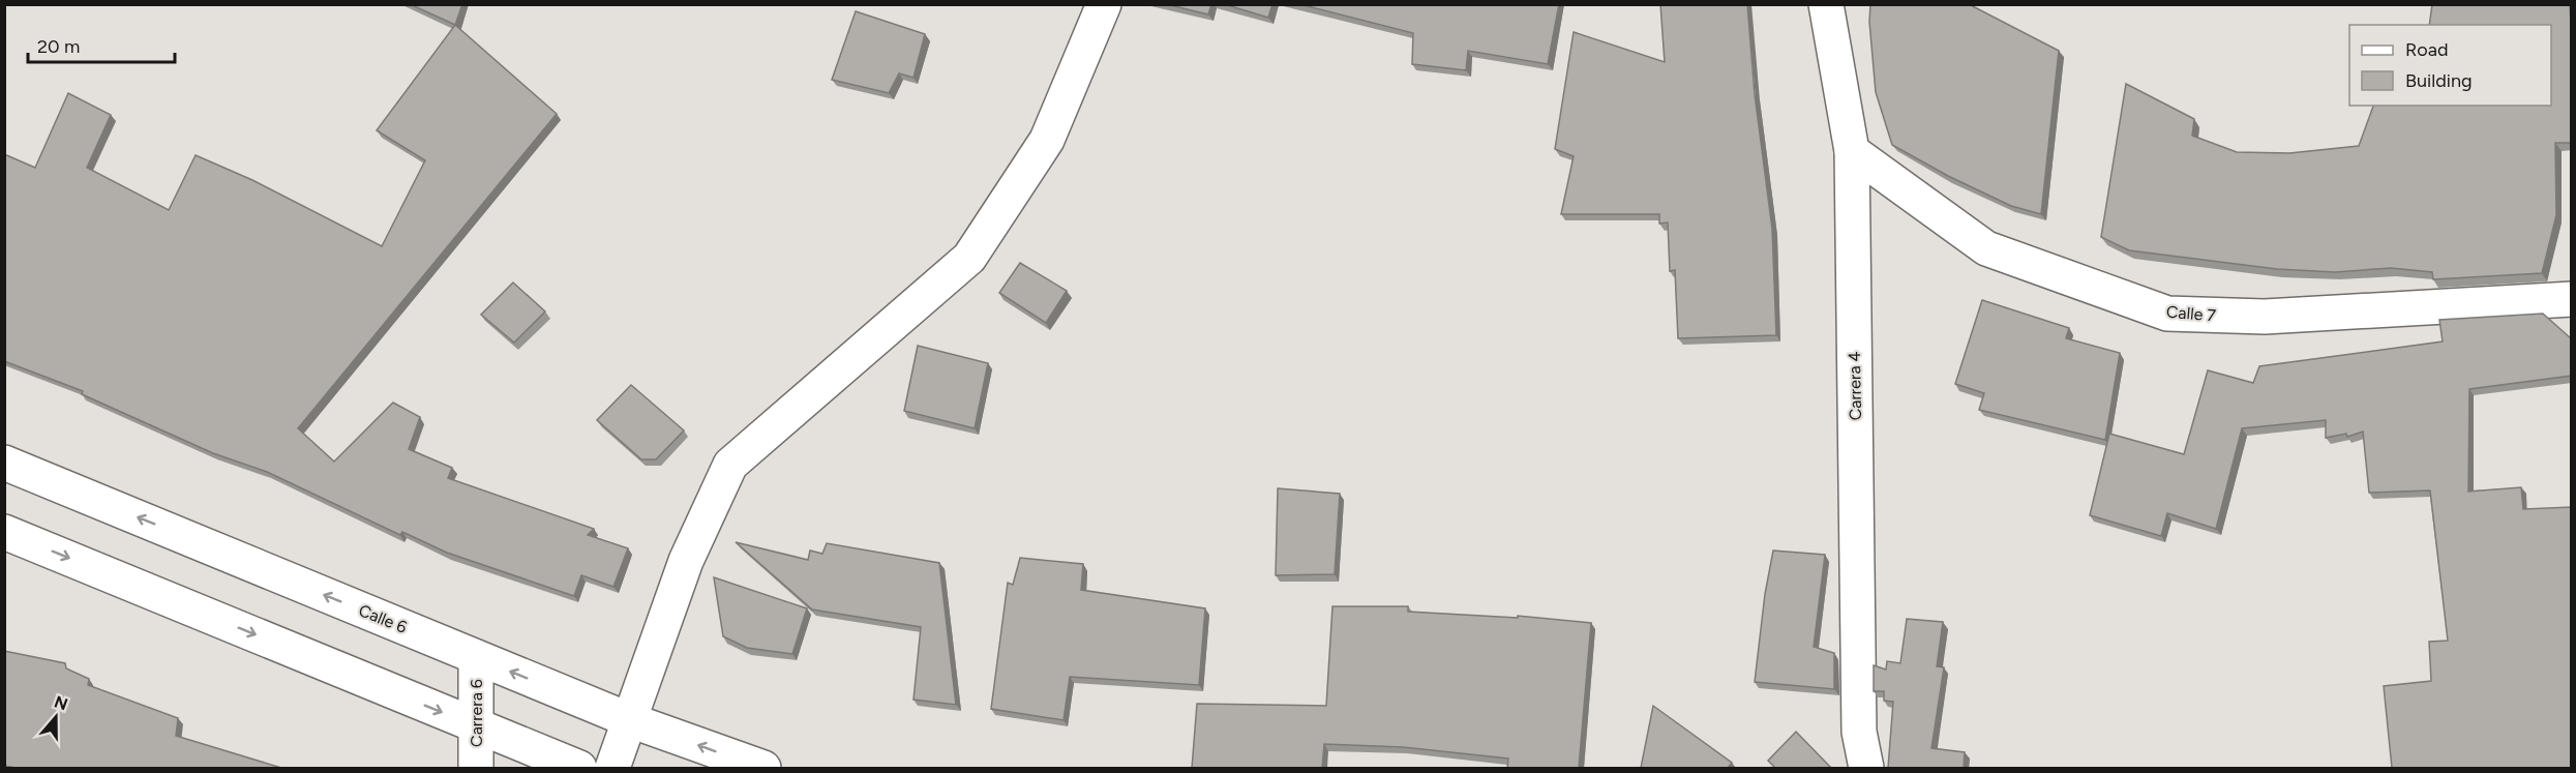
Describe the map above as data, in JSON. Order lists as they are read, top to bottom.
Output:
{
  "streets": {
    "street": [
      "Calle 7",
      "Carrera 4",
      "Calle 6",
      "Carrera 6"
    ]
  },
  "crossings": [
    ["Calle 7", "Carrera 4"],
    ["Calle 6", "Carrera 6"]
  ],
  "legend": ["Road", "Building"],
  "scale_bar": "20 m",
  "north": "top"
}
